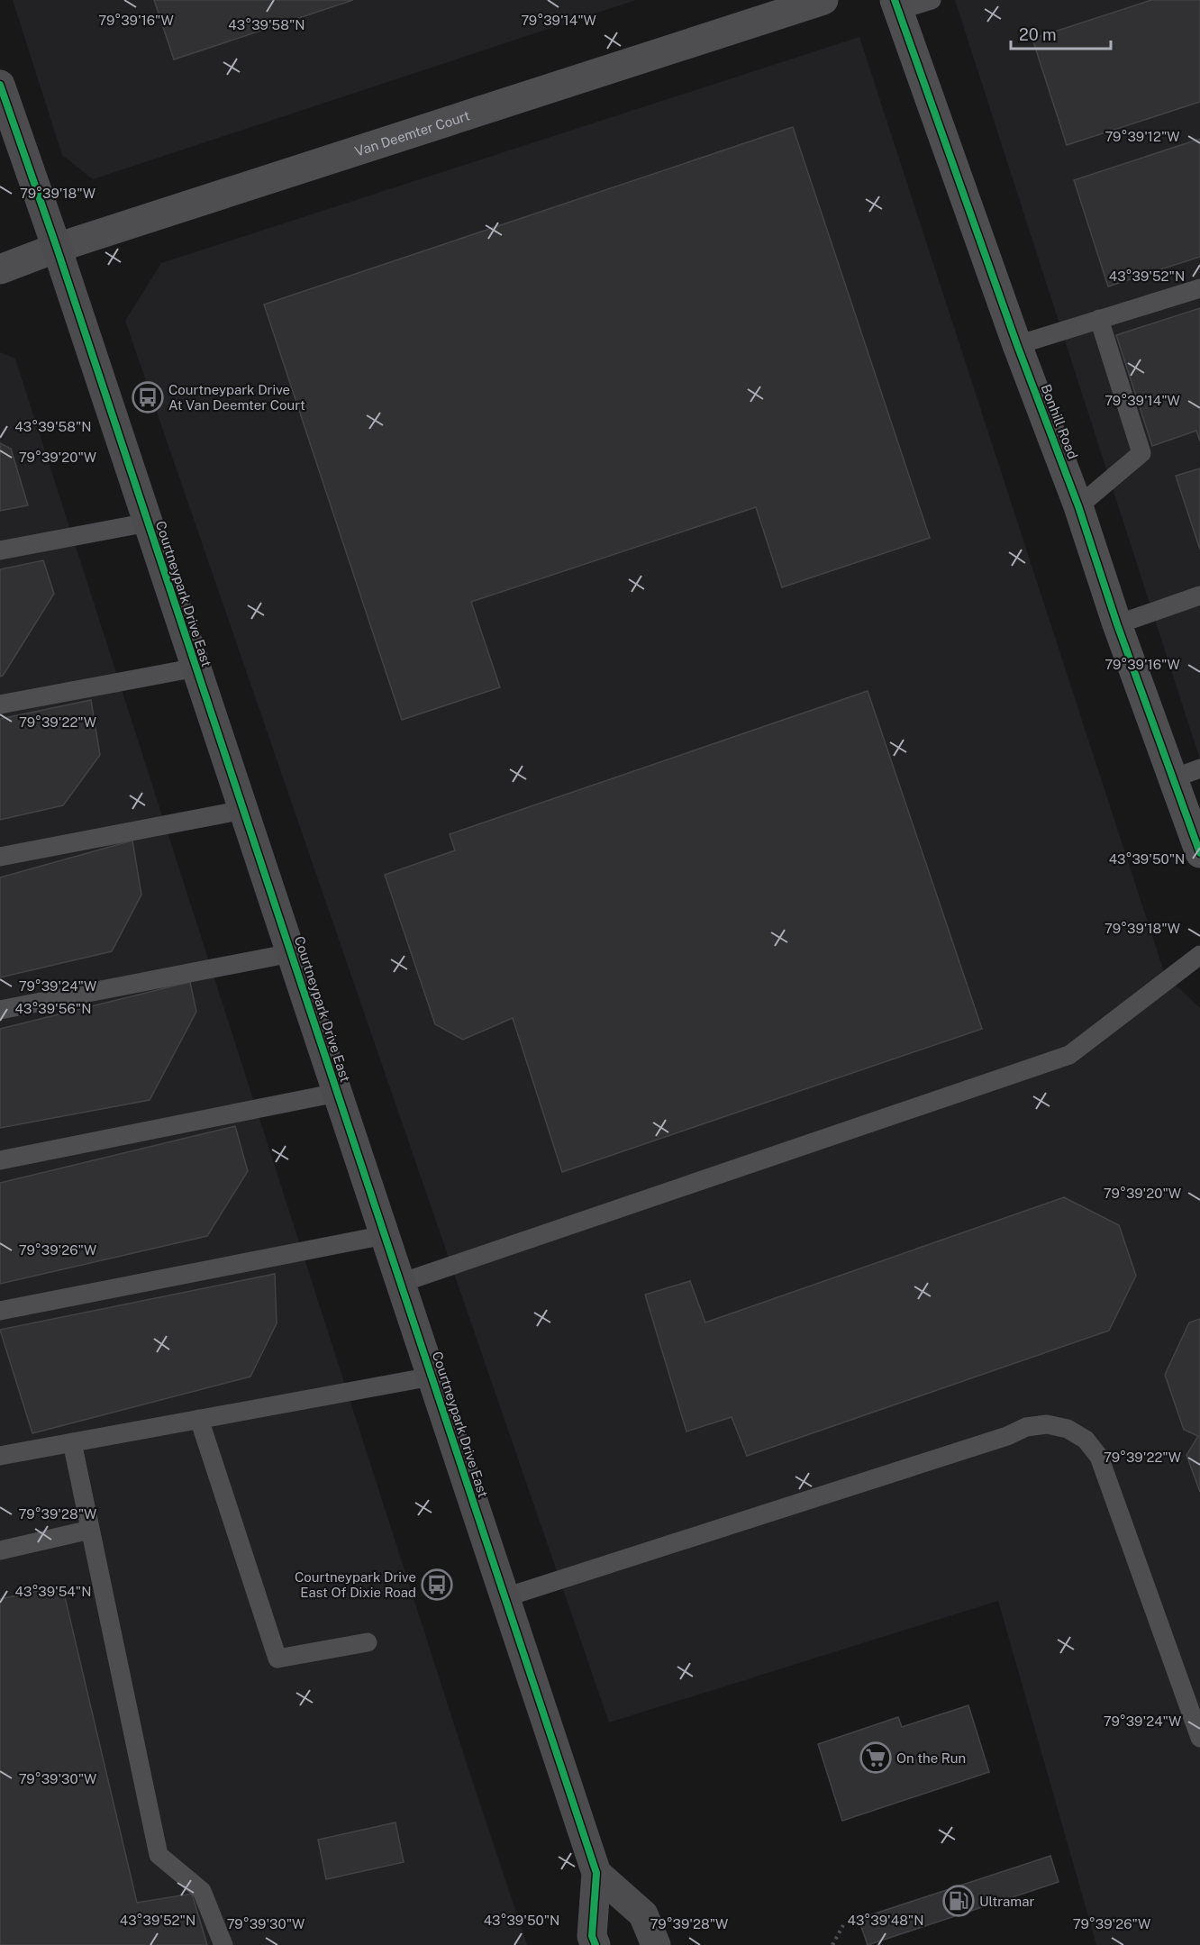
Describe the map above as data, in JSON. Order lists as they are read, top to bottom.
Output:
{
  "streets": {
    "street": ["Van Deemter Court", "Bonhill Road", "Courtneypark Drive East"]
  },
  "crossings": [
    ["Van Deemter Court", "Courtneypark Drive East"]
  ],
  "places": {
    "bus stop": ["Courtneypark Drive At Van Deemter Court", "Courtneypark Drive East Of Dixie Road"],
    "supermarket": ["On the Run"],
    "fuel station": ["Ultramar"]
  },
  "scale_bar": "20 m",
  "coordinates": [
    "79°39'14\"W",
    "79°39'16\"W",
    "43°39'58\"N",
    "79°39'12\"W",
    "79°39'18\"W",
    "43°39'52\"N",
    "79°39'20\"W",
    "79°39'22\"W",
    "43°39'50\"N",
    "79°39'24\"W",
    "43°39'56\"N",
    "79°39'26\"W",
    "79°39'28\"W",
    "43°39'54\"N",
    "79°39'30\"W",
    "43°39'48\"N"
  ]
}
